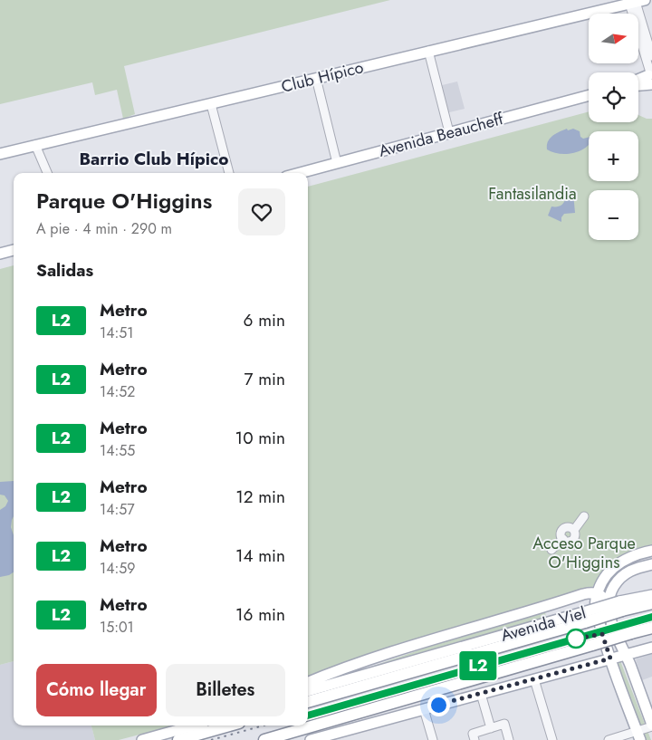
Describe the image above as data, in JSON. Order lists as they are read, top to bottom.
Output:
{
  "streets": {
    "main road": ["Club Hípico", "Avenida Beaucheff", "Avenida Viel"]
  },
  "districts": ["Barrio Club Hípico"],
  "parks": ["Fantasilandia", "Acceso Parque O'Higgins"],
  "lines": ["metro line L2"],
  "north": "right",
  "page": {
    "on_map": "L2",
    "map_buttons": ["+", "−"],
    "heading": [
      ["Parque O'Higgins", "A pie · 4 min · 290 m"],
      "Salidas"
    ],
    "list": [
      {
        "mark": "L2",
        "name": "Metro",
        "note": "14:51",
        "value": "6 min"
      },
      {
        "mark": "L2",
        "name": "Metro",
        "note": "14:52",
        "value": "7 min"
      },
      {
        "mark": "L2",
        "name": "Metro",
        "note": "14:55",
        "value": "10 min"
      },
      {
        "mark": "L2",
        "name": "Metro",
        "note": "14:57",
        "value": "12 min"
      },
      {
        "mark": "L2",
        "name": "Metro",
        "note": "14:59",
        "value": "14 min"
      },
      {
        "mark": "L2",
        "name": "Metro",
        "note": "15:01",
        "value": "16 min"
      }
    ],
    "buttons": ["Cómo llegar", "Billetes"]
  }
}
